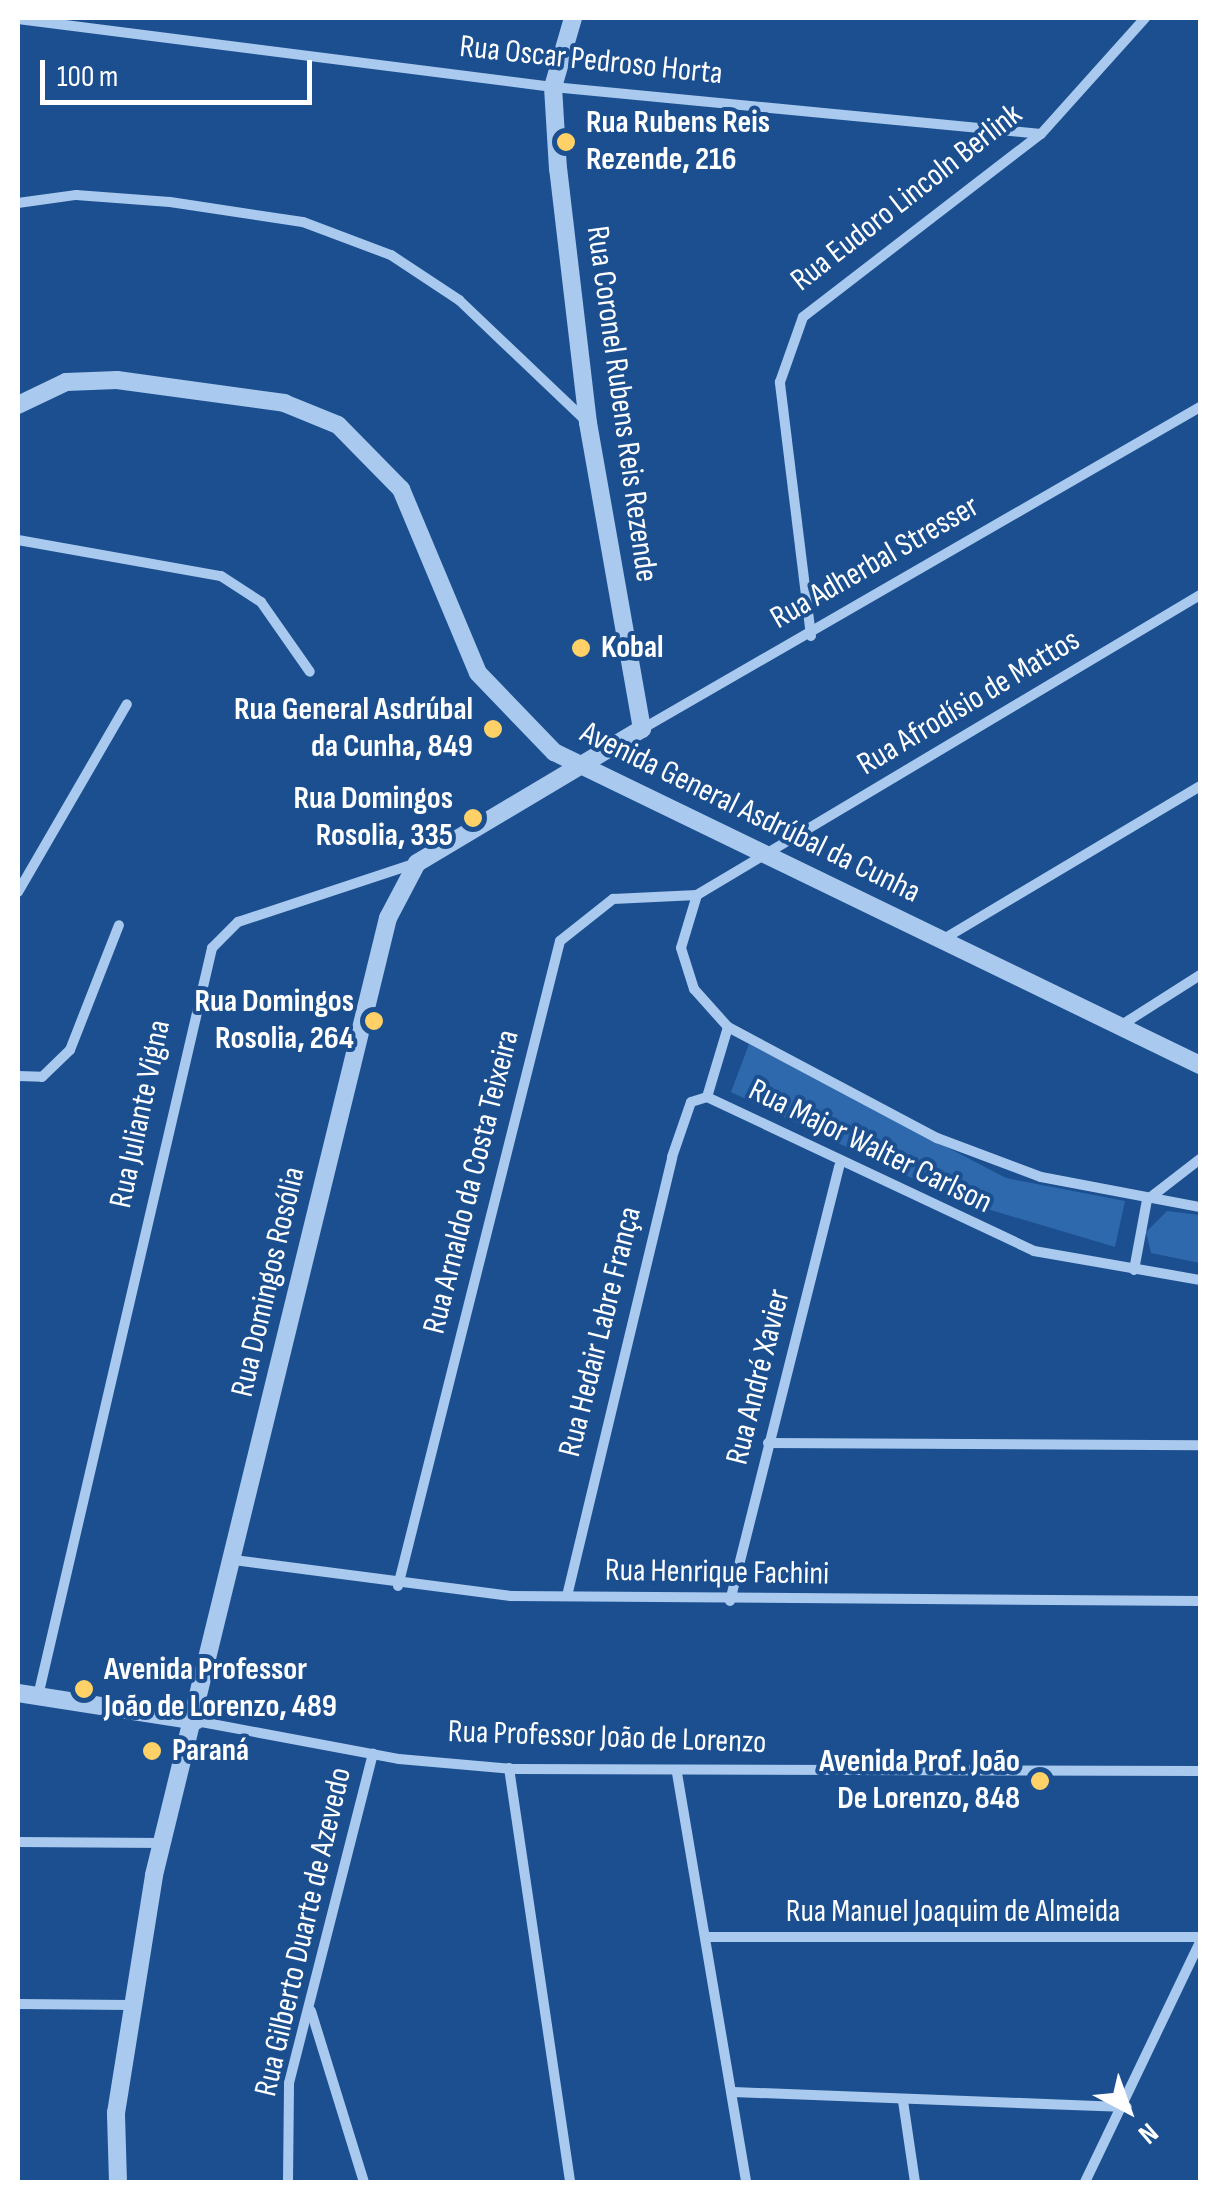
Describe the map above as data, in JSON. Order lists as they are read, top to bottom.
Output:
{
  "streets": {
    "street": [
      "Rua Oscar Pedroso Horta",
      "Rua Eudoro Lincoln Berlink",
      "Rua Coronel Rubens Reis Rezende",
      "Rua Adherbal Stresser",
      "Rua Afrodísio de Mattos",
      "Avenida General Asdrúbal da Cunha",
      "Rua Juliante Vigna",
      "Rua Major Walter Carlson",
      "Rua Arnaldo da Costa Teixeira",
      "Rua Domingos Rosólia",
      "Rua Hedair Labre França",
      "Rua André Xavier",
      "Rua Henrique Fachini",
      "Rua Professor João de Lorenzo",
      "Rua Manuel Joaquim de Almeida",
      "Rua Gilberto Duarte de Azevedo"
    ]
  },
  "crossings": [
    ["Rua Oscar Pedroso Horta", "Rua Eudoro Lincoln Berlink"],
    ["Rua Oscar Pedroso Horta", "Rua Coronel Rubens Reis Rezende"],
    ["Rua Eudoro Lincoln Berlink", "Rua Adherbal Stresser"],
    ["Rua Coronel Rubens Reis Rezende", "Rua Adherbal Stresser"],
    ["Rua Adherbal Stresser", "Avenida General Asdrúbal da Cunha"],
    ["Rua Adherbal Stresser", "Rua Juliante Vigna"],
    ["Rua Afrodísio de Mattos", "Avenida General Asdrúbal da Cunha"],
    ["Avenida General Asdrúbal da Cunha", "Rua Juliante Vigna"],
    ["Rua Juliante Vigna", "Rua Domingos Rosólia"],
    ["Rua Juliante Vigna", "Rua Professor João de Lorenzo"],
    ["Rua Major Walter Carlson", "Rua Arnaldo da Costa Teixeira"],
    ["Rua Major Walter Carlson", "Rua Hedair Labre França"],
    ["Rua Major Walter Carlson", "Rua André Xavier"],
    ["Rua Arnaldo da Costa Teixeira", "Rua Henrique Fachini"],
    ["Rua Domingos Rosólia", "Rua Henrique Fachini"],
    ["Rua Domingos Rosólia", "Rua Professor João de Lorenzo"],
    ["Rua Hedair Labre França", "Rua Henrique Fachini"],
    ["Rua André Xavier", "Rua Henrique Fachini"],
    ["Rua Professor João de Lorenzo", "Rua Gilberto Duarte de Azevedo"]
  ],
  "places": [
    "Rua Rubens Reis Rezende, 216",
    "Kobal",
    "Rua General Asdrúbal da Cunha, 849",
    "Rua Domingos Rosolia, 335",
    "Rua Domingos Rosolia, 264",
    "Avenida Professor João de Lorenzo, 489",
    "Paraná",
    "Avenida Prof. João De Lorenzo, 848"
  ],
  "scale_bar": "100 m",
  "north": "bottom right"
}
